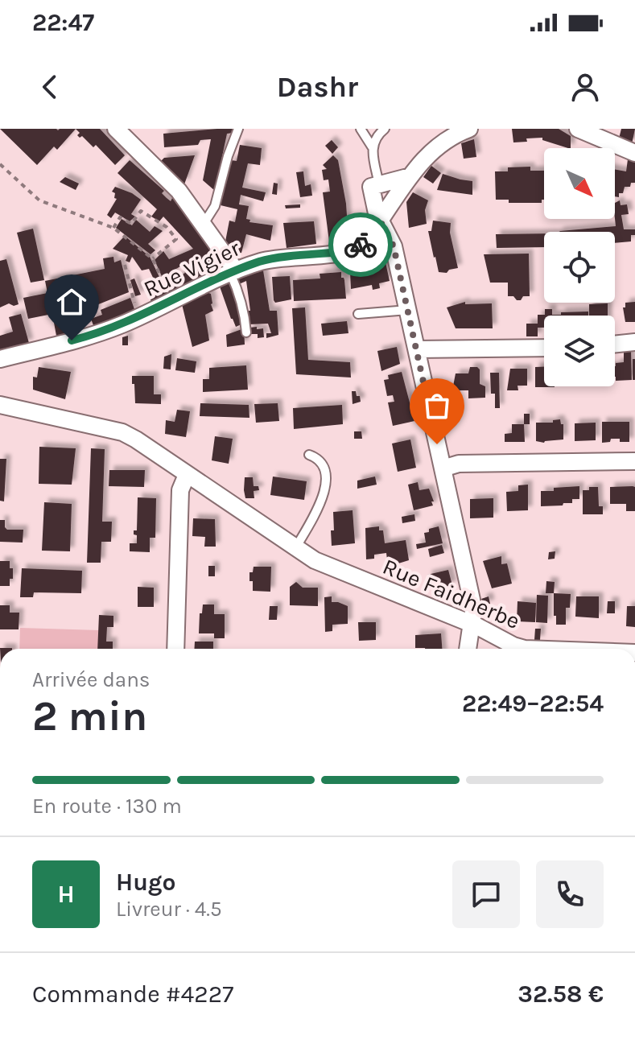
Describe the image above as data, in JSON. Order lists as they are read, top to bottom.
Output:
{
  "streets": {
    "street": ["Rue Vigier", "Rue Faidherbe"]
  },
  "north": "bottom right",
  "page": {
    "status": "22:47",
    "header": "Dashr",
    "heading": ["2 min", "Arrivée dans", "22:49–22:54"],
    "panel": [
      "Hugo",
      "Livreur · 4.5",
      "Commande #4227",
      "32.58 €"
    ],
    "bar": "En route · 130 m",
    "round": "H"
  }
}
